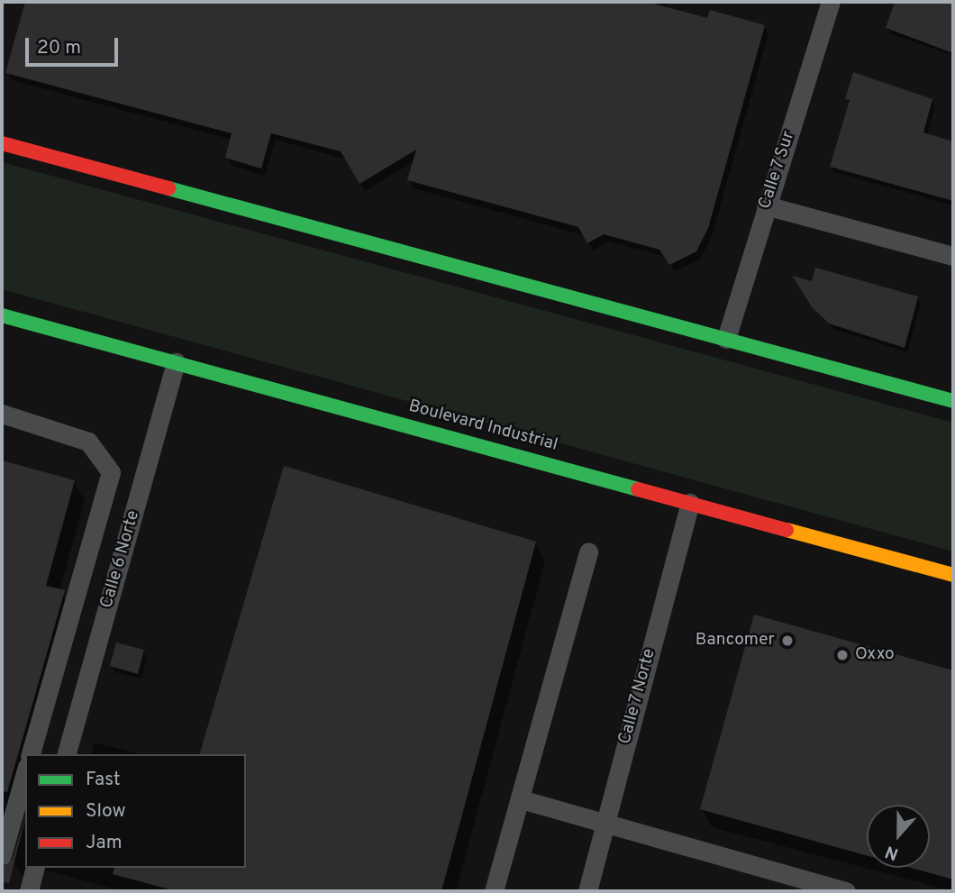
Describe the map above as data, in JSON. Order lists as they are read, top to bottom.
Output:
{
  "streets": {
    "highway": ["Boulevard Industrial"],
    "lane": ["Calle 7 Sur", "Calle 6 Norte", "Calle 7 Norte"]
  },
  "crossings": [
    ["Boulevard Industrial", "Calle 6 Norte"],
    ["Boulevard Industrial", "Calle 7 Norte"]
  ],
  "places": ["Bancomer", "Oxxo"],
  "legend": ["Fast", "Slow", "Jam"],
  "scale_bar": "20 m",
  "north": "bottom"
}
